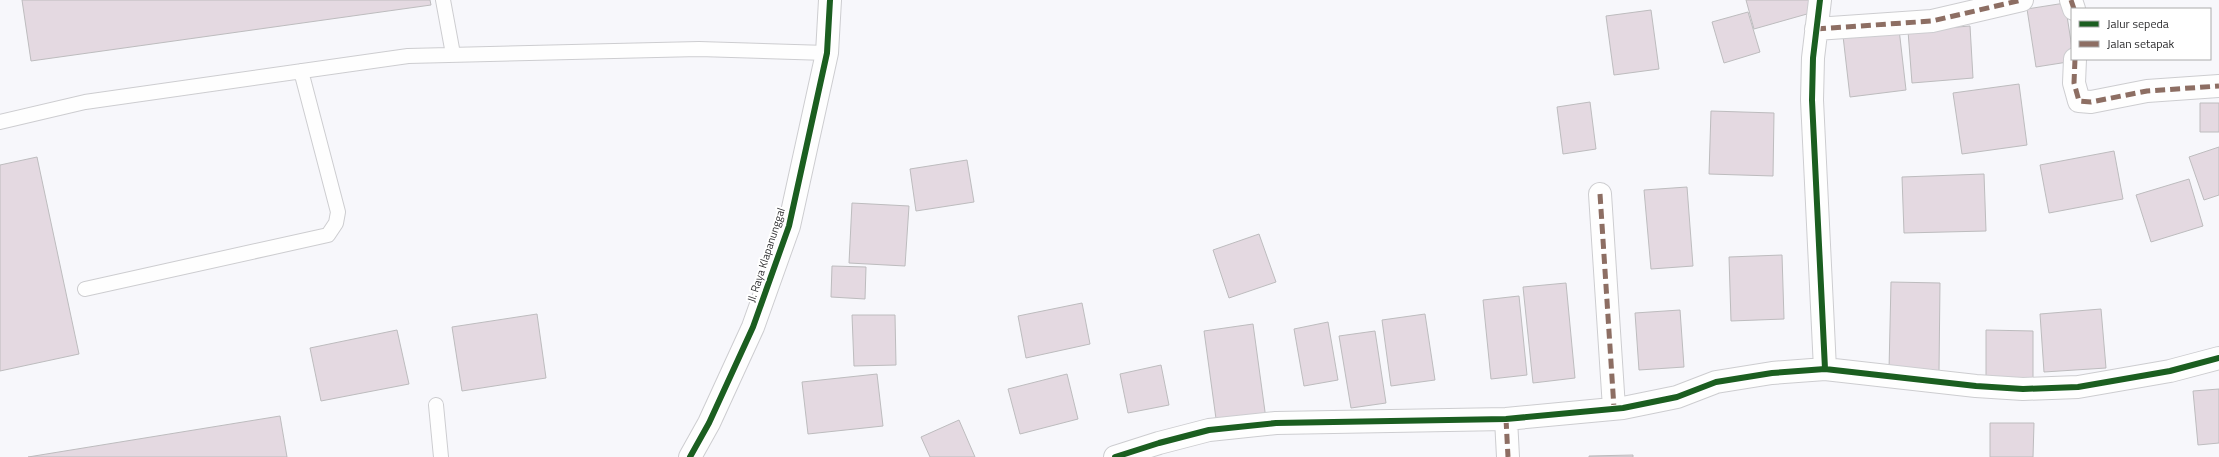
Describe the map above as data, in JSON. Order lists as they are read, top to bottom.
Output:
{
  "streets": {
    "street": ["Jl. Raya Klapanunggal"]
  },
  "legend": ["Jalur sepeda", "Jalan setapak"]
}
